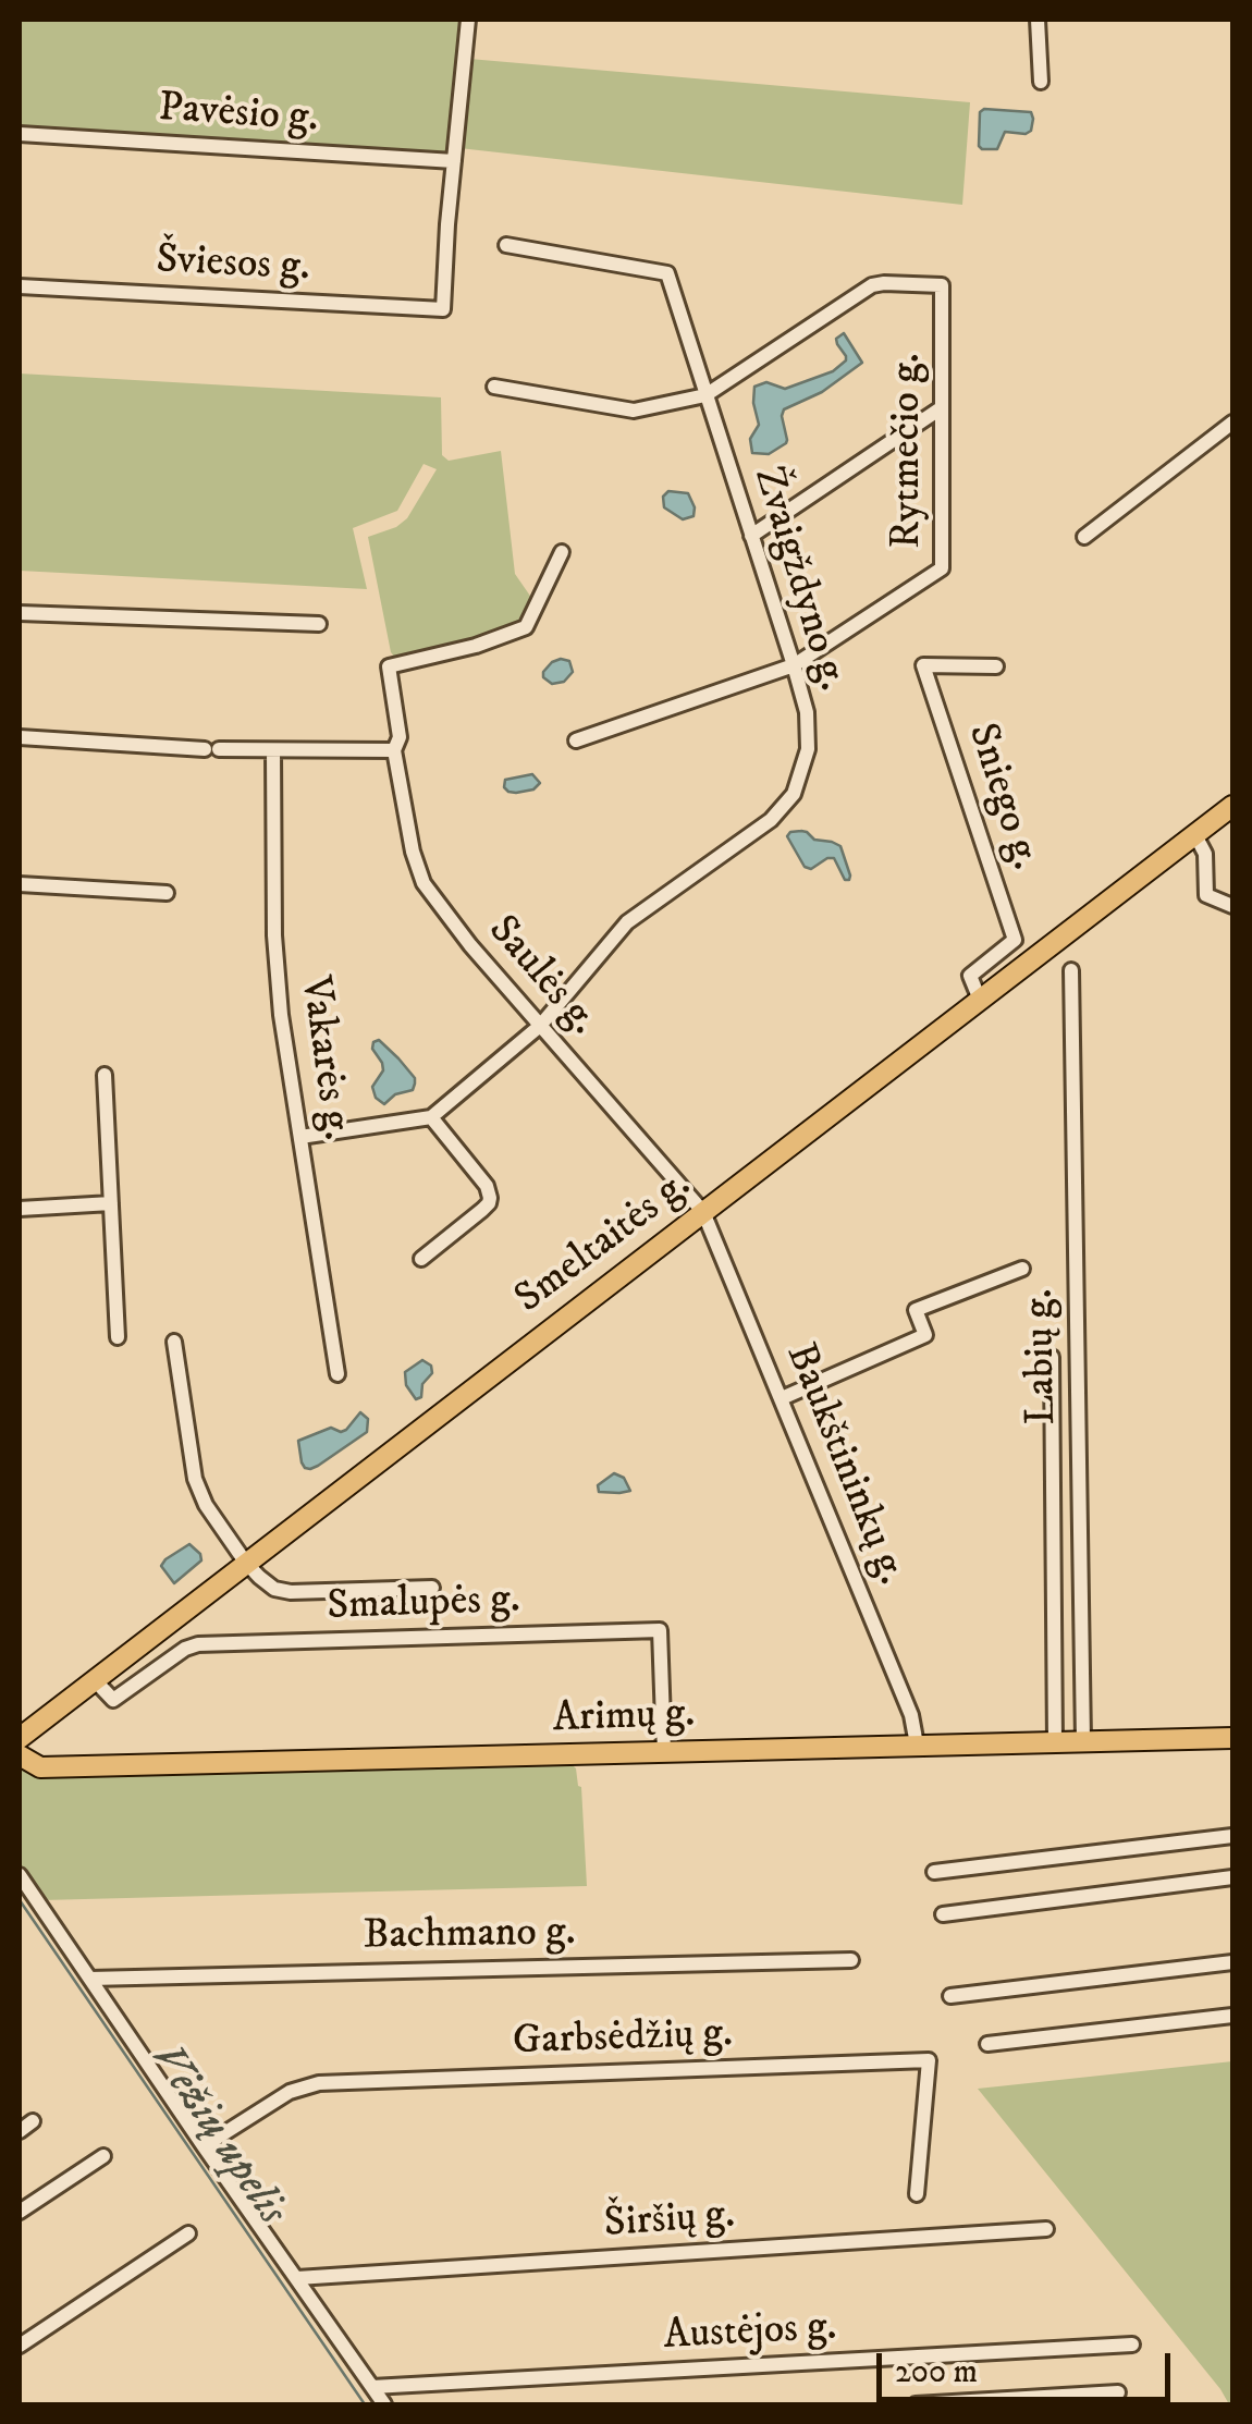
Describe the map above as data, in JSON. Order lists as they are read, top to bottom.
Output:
{
  "streets": {
    "main road": ["Smeltaitės g.", "Arimų g."],
    "street": [
      "Pavėsio g.",
      "Šviesos g.",
      "Rytmečio g.",
      "Žvaigždyno g.",
      "Sniego g.",
      "Saulės g.",
      "Vakarės g.",
      "Labių g.",
      "Baukštininkų g.",
      "Smalupės g.",
      "Bachmano g.",
      "Garbsėdžių g.",
      "Širšių g.",
      "Austėjos g."
    ]
  },
  "crossings": [
    ["Pavėsio g.", "Šviesos g."],
    ["Rytmečio g.", "Žvaigždyno g."],
    ["Žvaigždyno g.", "Saulės g."],
    ["Sniego g.", "Smeltaitės g."],
    ["Saulės g.", "Smeltaitės g."],
    ["Saulės g.", "Baukštininkų g."],
    ["Smeltaitės g.", "Baukštininkų g."],
    ["Smeltaitės g.", "Smalupės g."],
    ["Labių g.", "Arimų g."],
    ["Baukštininkų g.", "Arimų g."],
    ["Smalupės g.", "Arimų g."]
  ],
  "water": ["Vėžių upelis"],
  "scale_bar": "200 m"
}
